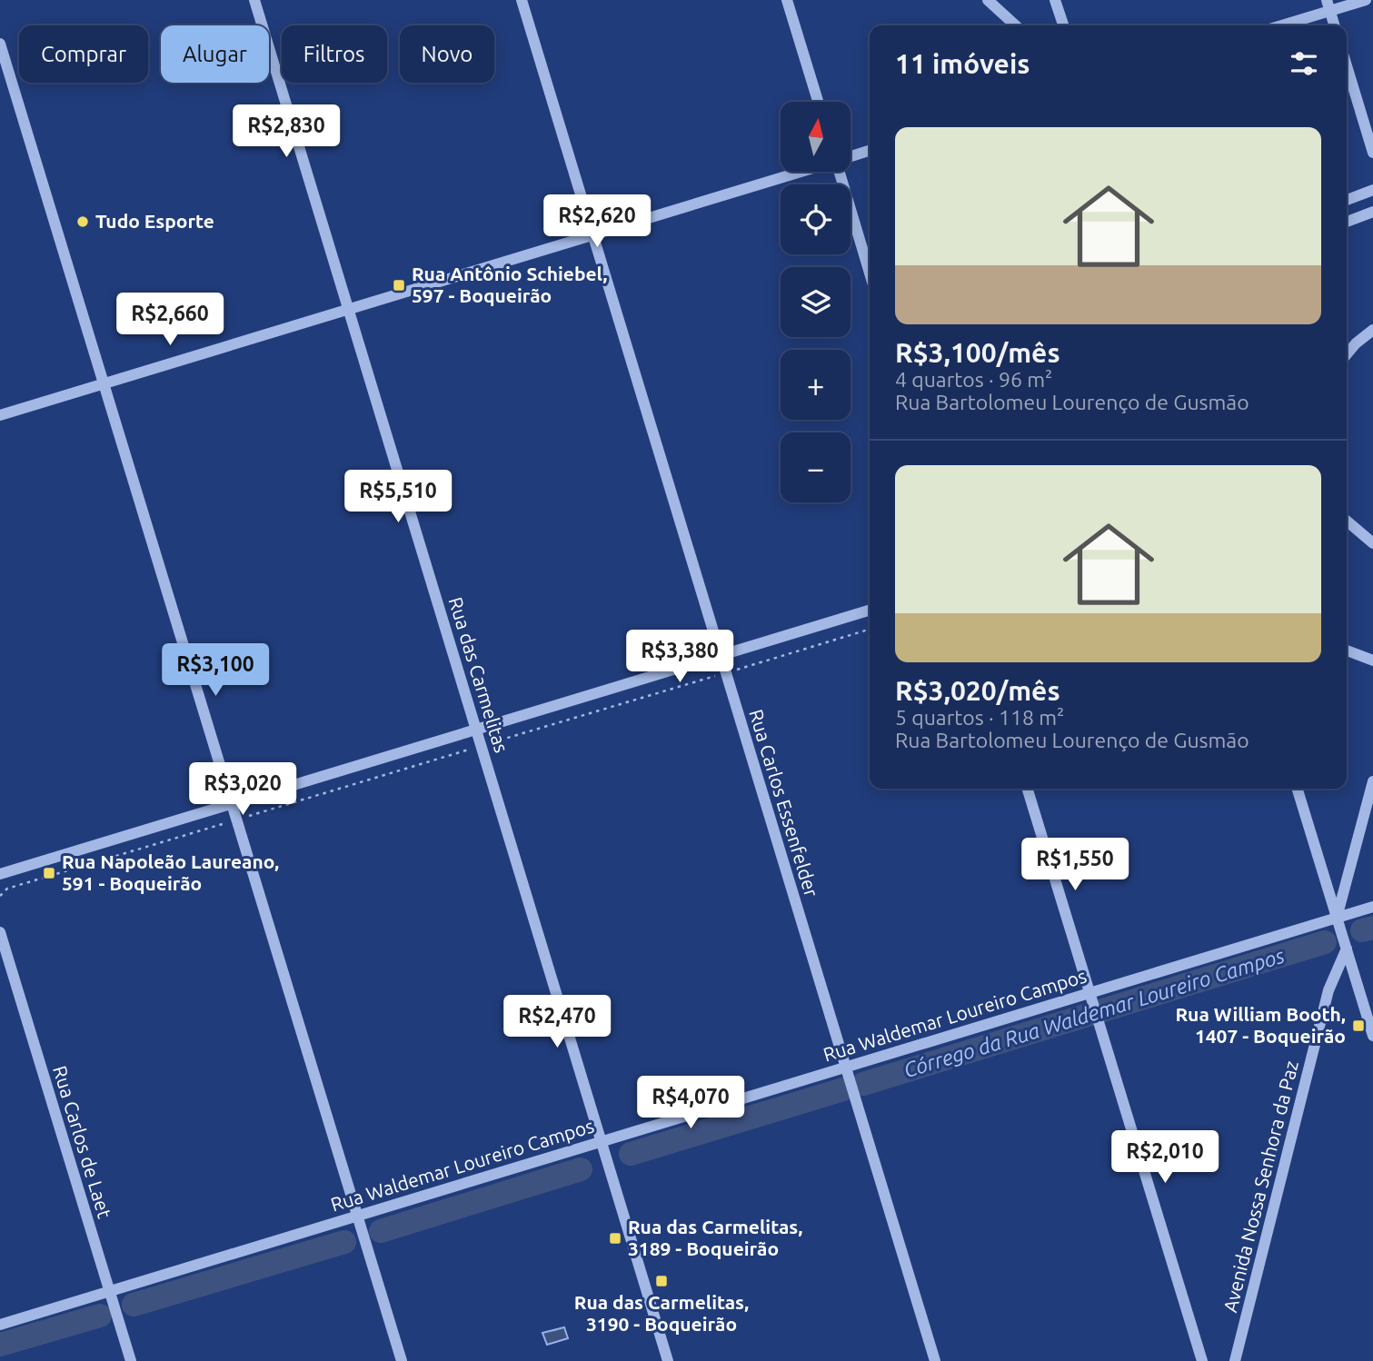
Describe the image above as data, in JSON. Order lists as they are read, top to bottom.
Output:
{
  "streets": {
    "street": [
      "Rua das Carmelitas",
      "Rua Carlos Essenfelder",
      "Rua Waldemar Loureiro Campos",
      "Rua Carlos de Laet",
      "Avenida Nossa Senhora da Paz"
    ]
  },
  "crossings": [
    ["Rua das Carmelitas", "Rua Waldemar Loureiro Campos"],
    ["Rua Carlos Essenfelder", "Rua Waldemar Loureiro Campos"],
    ["Rua Waldemar Loureiro Campos", "Rua Carlos de Laet"]
  ],
  "water": ["Córrego da Rua Waldemar Loureiro Campos"],
  "places": {
    "other": ["Tudo Esporte"],
    "transit": [
      "Rua Antônio Schiebel, 597 - Boqueirão",
      "Rua Napoleão Laureano, 591 - Boqueirão",
      "Rua William Booth, 1407 - Boqueirão",
      "Rua das Carmelitas, 3189 - Boqueirão",
      "Rua das Carmelitas, 3190 - Boqueirão"
    ]
  },
  "north": "top",
  "page": {
    "chip": [
      "Comprar",
      "Alugar",
      "Filtros",
      "Novo"
    ],
    "heading": "11 imóveis",
    "map_buttons": ["+", "−"],
    "list": [
      {
        "name": "R$3,100/mês",
        "note": "4 quartos · 96 m² · Rua Bartolomeu Lourenço de Gusmão"
      },
      {
        "name": "R$3,020/mês",
        "note": "5 quartos · 118 m² · Rua Bartolomeu Lourenço de Gusmão"
      }
    ],
    "price": [
      "R$2,830",
      "R$2,620",
      "R$2,660",
      "R$5,510",
      "R$3,380",
      "R$3,100",
      "R$3,020",
      "R$1,550",
      "R$2,470",
      "R$4,070",
      "R$2,010"
    ]
  }
}
